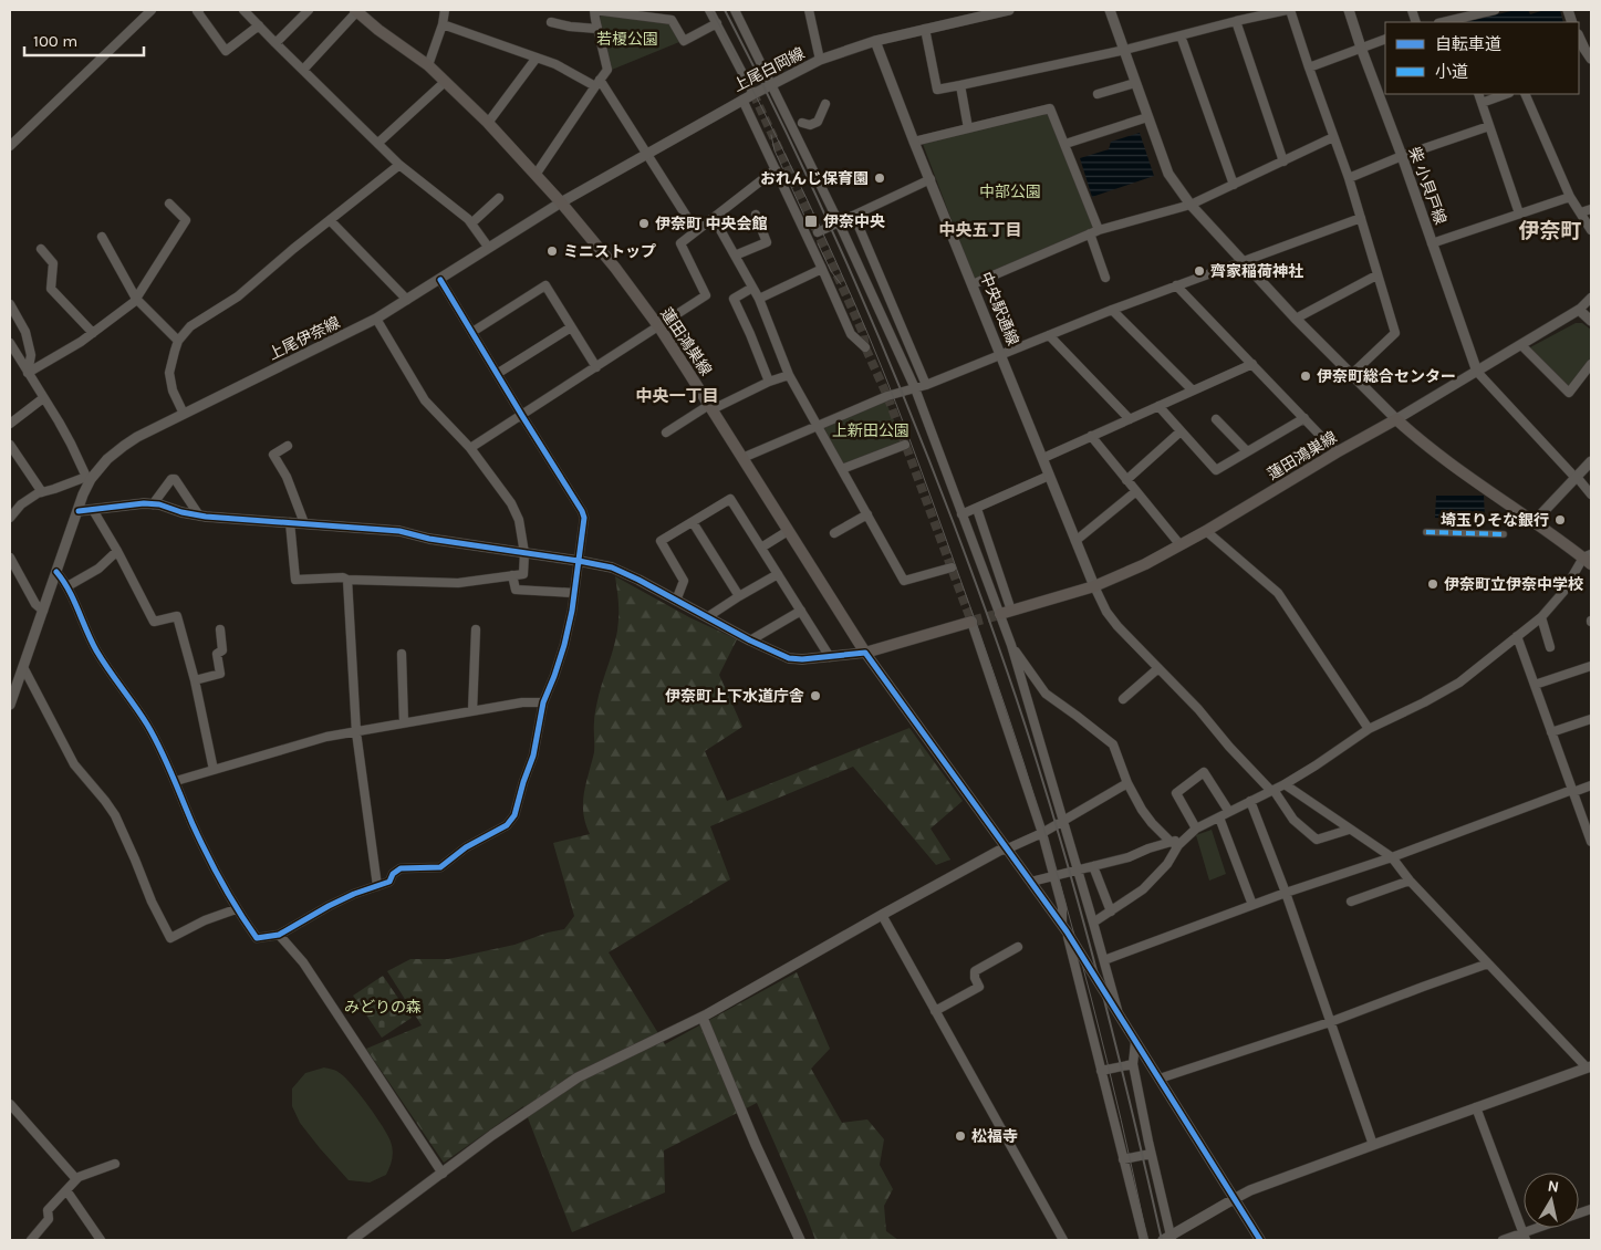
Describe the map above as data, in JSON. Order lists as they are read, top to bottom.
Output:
{
  "streets": {
    "main road": ["蓮田鴻巣線"],
    "street": [
      "上尾白岡線",
      "柴 小貝戸線",
      "中央駅通線",
      "上尾伊奈線"
    ]
  },
  "crossings": [
    ["上尾白岡線", "中央駅通線"],
    ["上尾白岡線", "上尾伊奈線"],
    ["上尾白岡線", "蓮田鴻巣線"],
    ["中央駅通線", "蓮田鴻巣線"],
    ["上尾伊奈線", "蓮田鴻巣線"]
  ],
  "districts": ["中央五丁目", "伊奈町", "中央一丁目"],
  "parks": [
    "若榎公園",
    "中部公園",
    "上新田公園",
    "みどりの森"
  ],
  "places": {
    "other": [
      "おれんじ保育園",
      "伊奈町 中央会館",
      "ミニストップ",
      "齊家稲荷神社",
      "伊奈町総合センター",
      "埼玉りそな銀行",
      "伊奈町立伊奈中学校",
      "伊奈町上下水道庁舎",
      "松福寺"
    ],
    "transit": ["伊奈中央"]
  },
  "legend": ["自転車道", "小道"],
  "scale_bar": "100 m",
  "north": "top"
}
